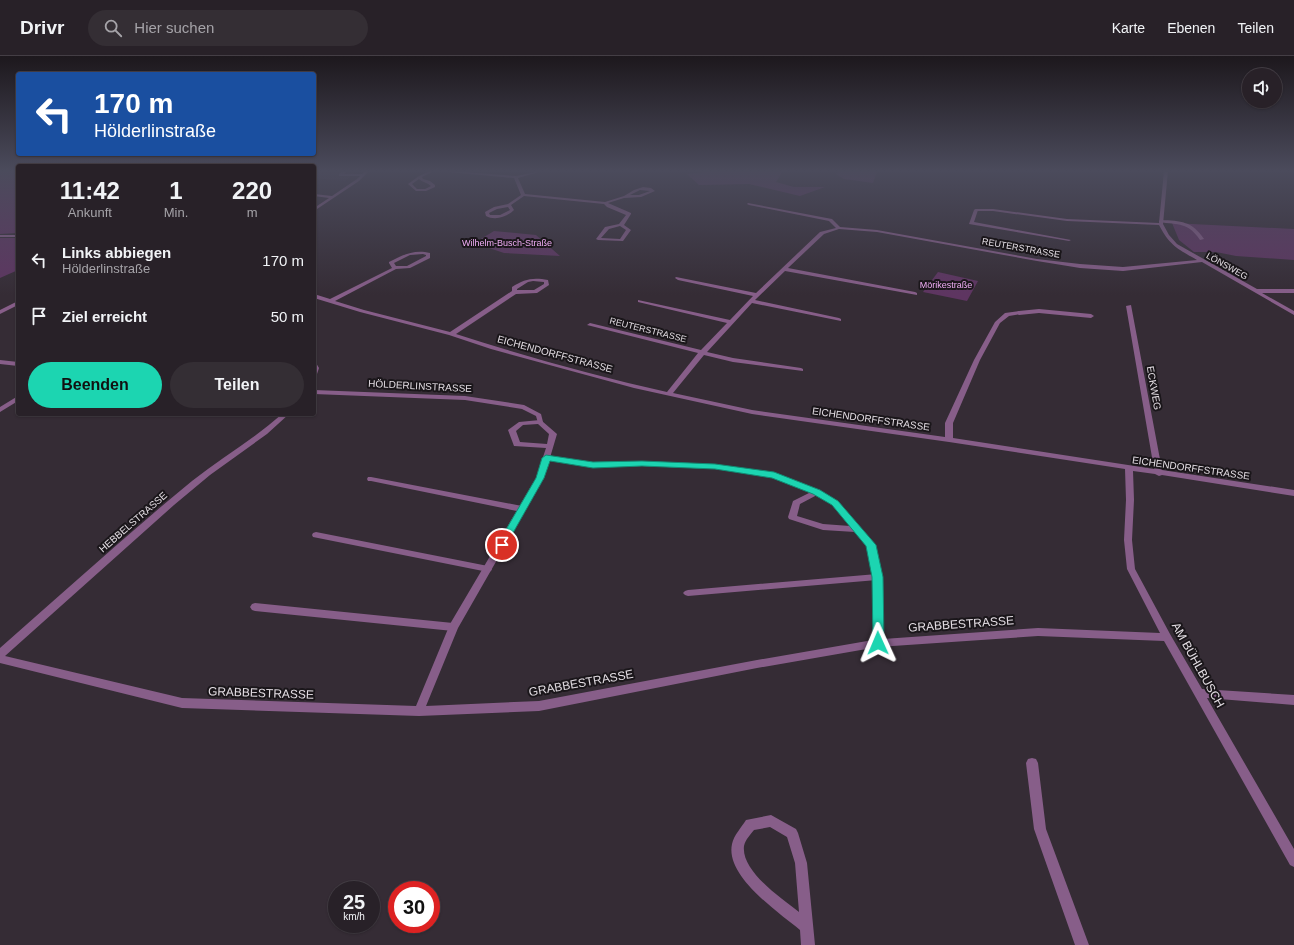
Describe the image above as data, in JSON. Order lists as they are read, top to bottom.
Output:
{
  "streets": {
    "street": [
      "REUTERSTRASSE",
      "LÖNSWEG",
      "EICHENDORFFSTRASSE",
      "HÖLDERLINSTRASSE",
      "ECKWEG",
      "HEBBELSTRASSE",
      "GRABBESTRASSE",
      "AM BÜHLBUSCH"
    ]
  },
  "crossings": [
    ["REUTERSTRASSE", "LÖNSWEG"],
    ["REUTERSTRASSE", "EICHENDORFFSTRASSE"],
    ["EICHENDORFFSTRASSE", "ECKWEG"],
    ["EICHENDORFFSTRASSE", "AM BÜHLBUSCH"],
    ["HÖLDERLINSTRASSE", "GRABBESTRASSE"],
    ["GRABBESTRASSE", "AM BÜHLBUSCH"]
  ],
  "parks": ["Wilhelm-Busch-Straße", "Mörikestraße"],
  "page": {
    "header": "Drivr",
    "search": "Hier suchen",
    "nav": ["Karte", "Ebenen", "Teilen"],
    "turn": ["170 m", "Hölderlinstraße"],
    "eta": [
      "11:42",
      "Ankunft",
      "1",
      "Min.",
      "220",
      "m"
    ],
    "list": [
      {
        "name": "Links abbiegen",
        "note": "Hölderlinstraße",
        "value": "170 m"
      },
      {
        "name": "Ziel erreicht",
        "value": "50 m"
      }
    ],
    "buttons": ["Beenden", "Teilen"],
    "speed": "25 km/h",
    "limit": "30"
  }
}
